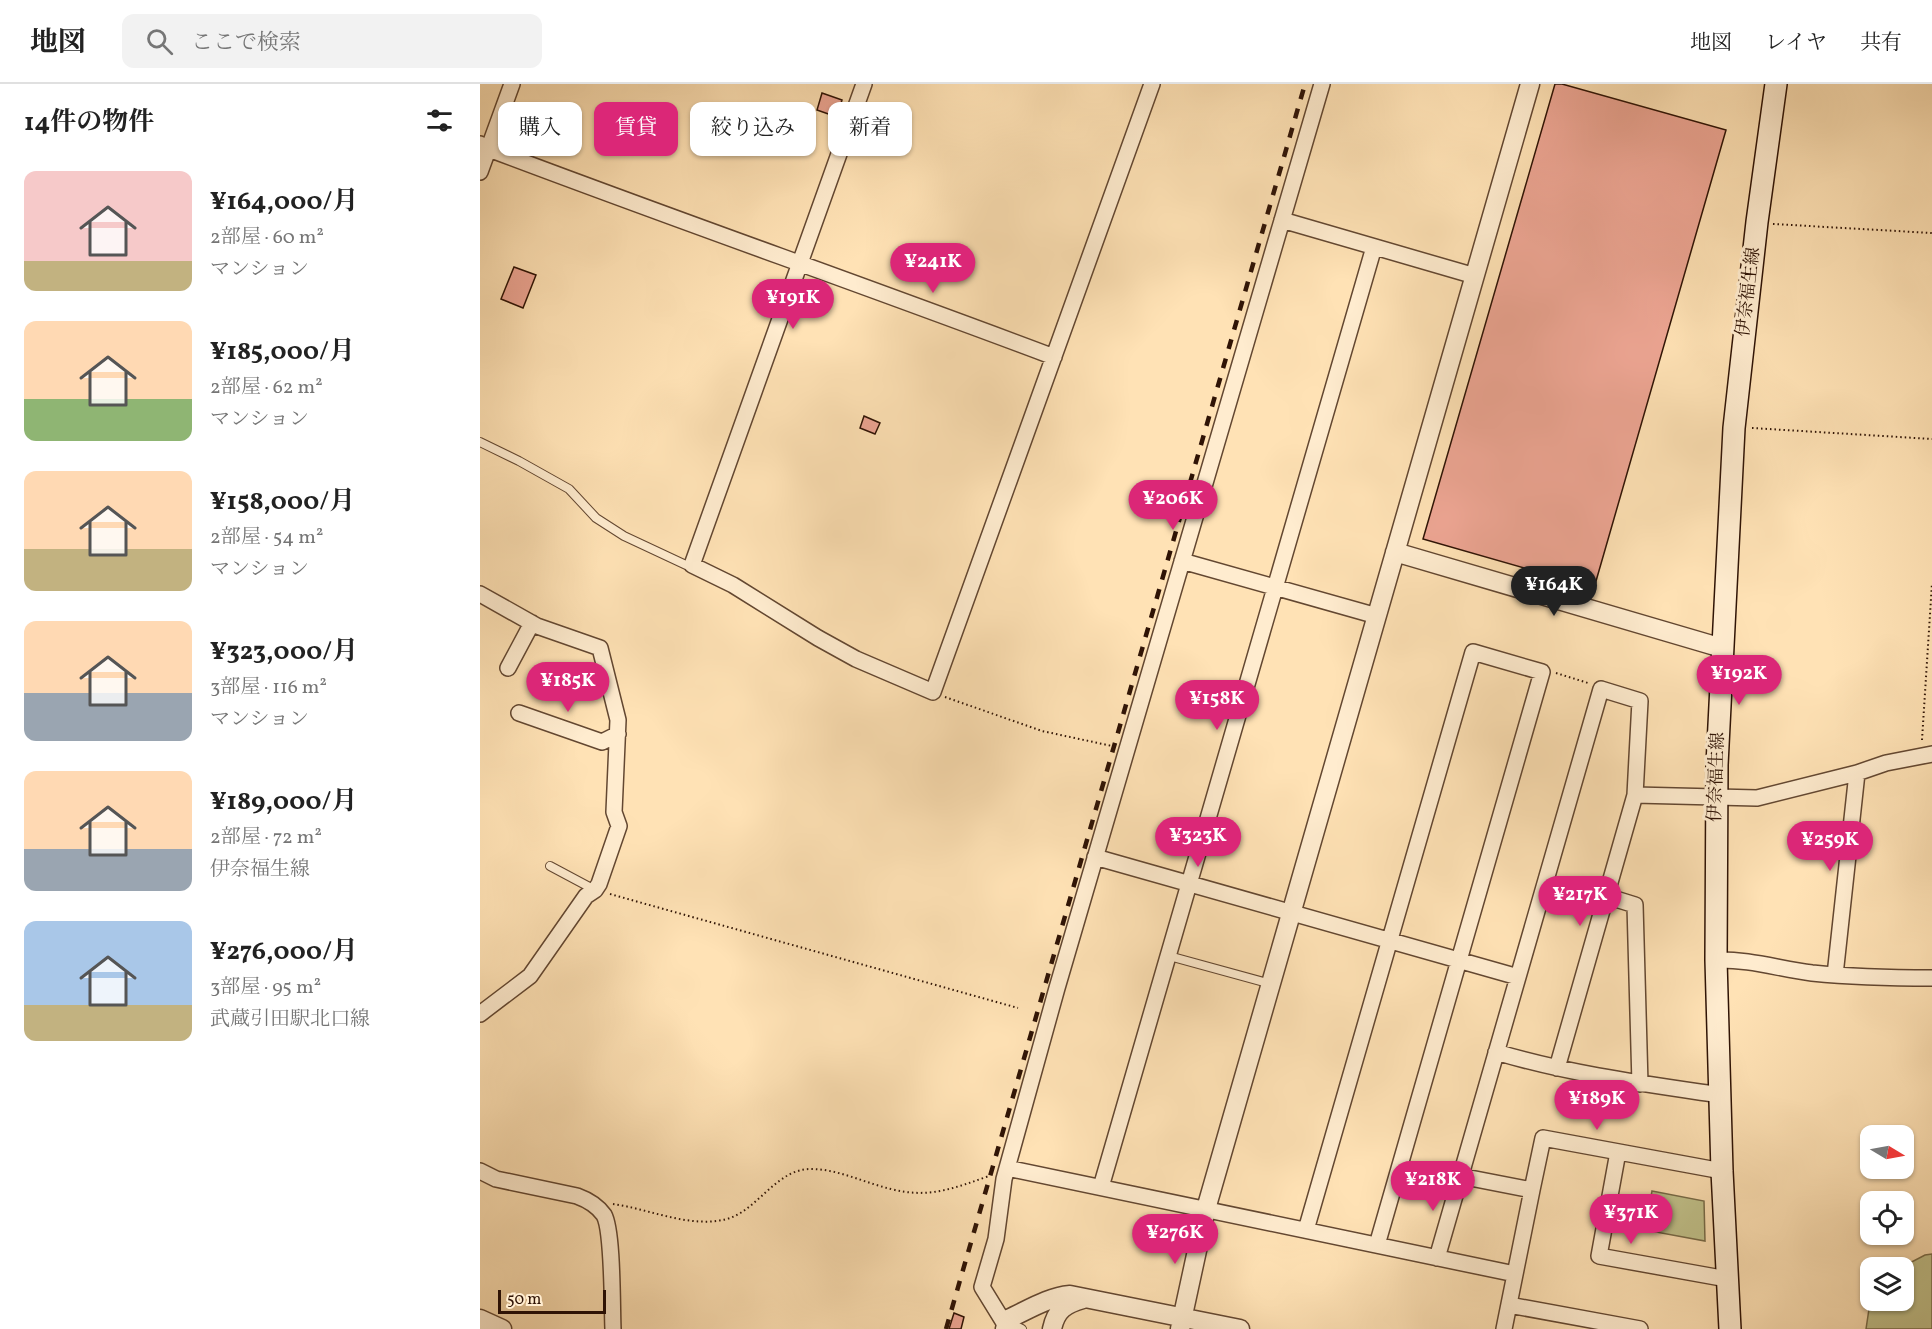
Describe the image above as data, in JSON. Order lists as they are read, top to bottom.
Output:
{
  "streets": {
    "main road": ["伊奈福生線"]
  },
  "scale_bar": "50 m",
  "north": "right",
  "page": {
    "header": "地図",
    "search": "ここで検索",
    "nav": ["地図", "レイヤ", "共有"],
    "heading": "14件の物件",
    "chip": [
      "購入",
      "賃貸",
      "絞り込み",
      "新着"
    ],
    "list": [
      {
        "name": "¥164,000/月",
        "note": "2部屋 · 60 m² · マンション"
      },
      {
        "name": "¥185,000/月",
        "note": "2部屋 · 62 m² · マンション"
      },
      {
        "name": "¥158,000/月",
        "note": "2部屋 · 54 m² · マンション"
      },
      {
        "name": "¥323,000/月",
        "note": "3部屋 · 116 m² · マンション"
      },
      {
        "name": "¥189,000/月",
        "note": "2部屋 · 72 m² · 伊奈福生線"
      },
      {
        "name": "¥276,000/月",
        "note": "3部屋 · 95 m² · 武蔵引田駅北口線"
      }
    ],
    "price": [
      "¥241K",
      "¥191K",
      "¥206K",
      "¥164K",
      "¥192K",
      "¥185K",
      "¥158K",
      "¥323K",
      "¥259K",
      "¥217K",
      "¥189K",
      "¥218K",
      "¥371K",
      "¥276K"
    ],
    "scale": "50 m"
  }
}
